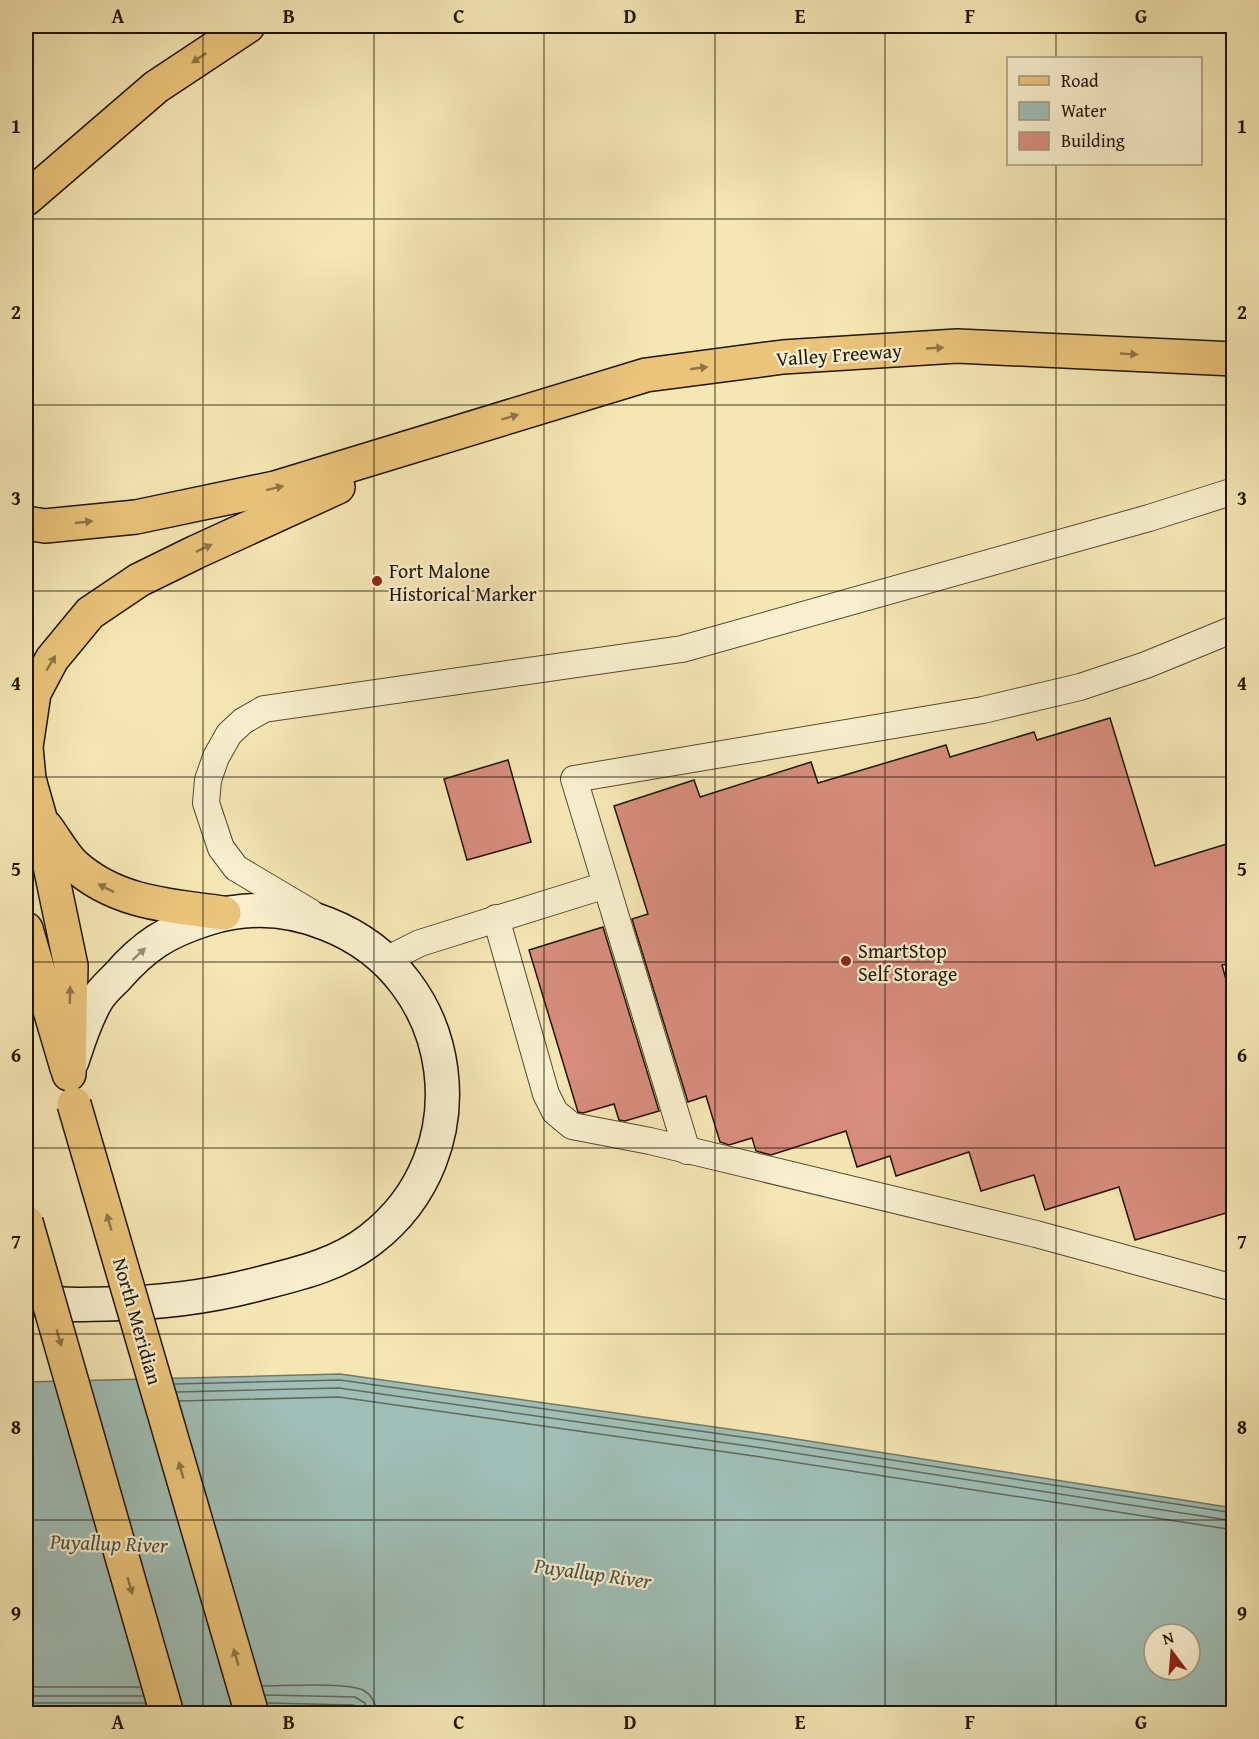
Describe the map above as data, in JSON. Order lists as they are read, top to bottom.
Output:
{
  "streets": {
    "main road": ["Valley Freeway", "North Meridian"]
  },
  "one_way": ["Valley Freeway"],
  "water": ["Puyallup River"],
  "places": ["Fort Malone Historical Marker", "SmartStop Self Storage"],
  "legend": ["Road", "Water", "Building"],
  "north": "top",
  "grid": {
    "columns": [
      "A",
      "B",
      "C",
      "D",
      "E",
      "F",
      "G"
    ],
    "rows": [
      "1",
      "2",
      "3",
      "4",
      "5",
      "6",
      "7",
      "8",
      "9"
    ]
  }
}
